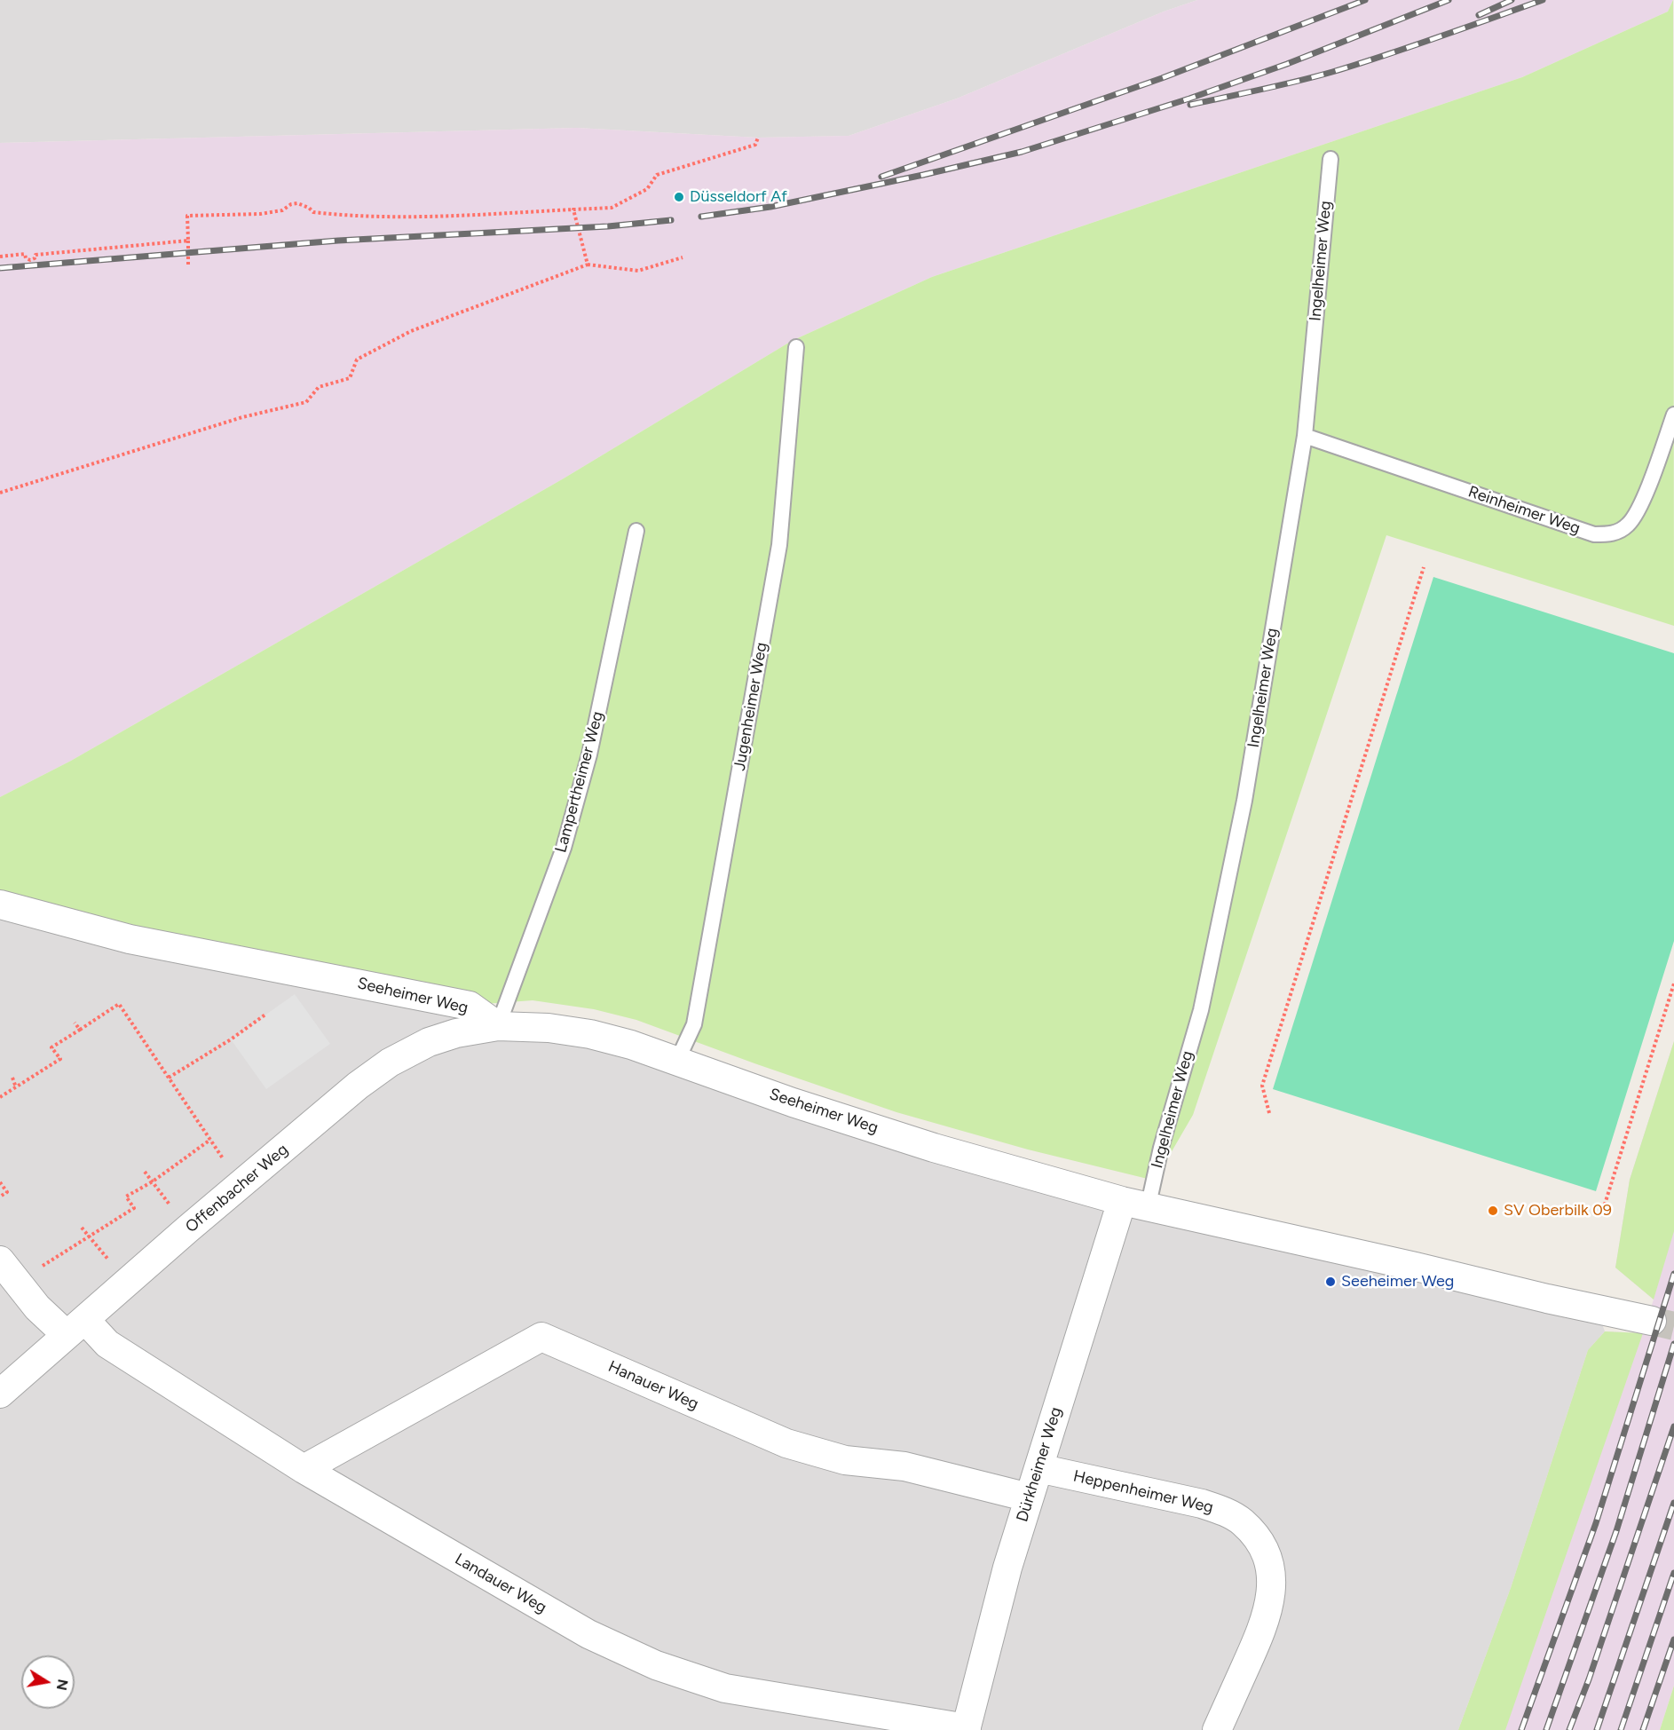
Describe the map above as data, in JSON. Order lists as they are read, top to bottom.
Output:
{
  "streets": {
    "street": [
      "Seeheimer Weg",
      "Offenbacher Weg",
      "Hanauer Weg",
      "Dürkheimer Weg",
      "Heppenheimer Weg",
      "Landauer Weg"
    ],
    "lane": [
      "Ingelheimer Weg",
      "Reinheimer Weg",
      "Jugenheimer Weg",
      "Lampertheimer Weg"
    ]
  },
  "crossings": [
    ["Ingelheimer Weg", "Reinheimer Weg"],
    ["Ingelheimer Weg", "Seeheimer Weg"],
    ["Ingelheimer Weg", "Dürkheimer Weg"],
    ["Jugenheimer Weg", "Seeheimer Weg"],
    ["Lampertheimer Weg", "Seeheimer Weg"],
    ["Lampertheimer Weg", "Offenbacher Weg"],
    ["Seeheimer Weg", "Offenbacher Weg"],
    ["Seeheimer Weg", "Dürkheimer Weg"],
    ["Offenbacher Weg", "Landauer Weg"],
    ["Hanauer Weg", "Dürkheimer Weg"],
    ["Hanauer Weg", "Landauer Weg"],
    ["Dürkheimer Weg", "Heppenheimer Weg"],
    ["Dürkheimer Weg", "Landauer Weg"]
  ],
  "places": ["Düsseldorf Af", "SV Oberbilk 09", "Seeheimer Weg"],
  "north": "right"
}
